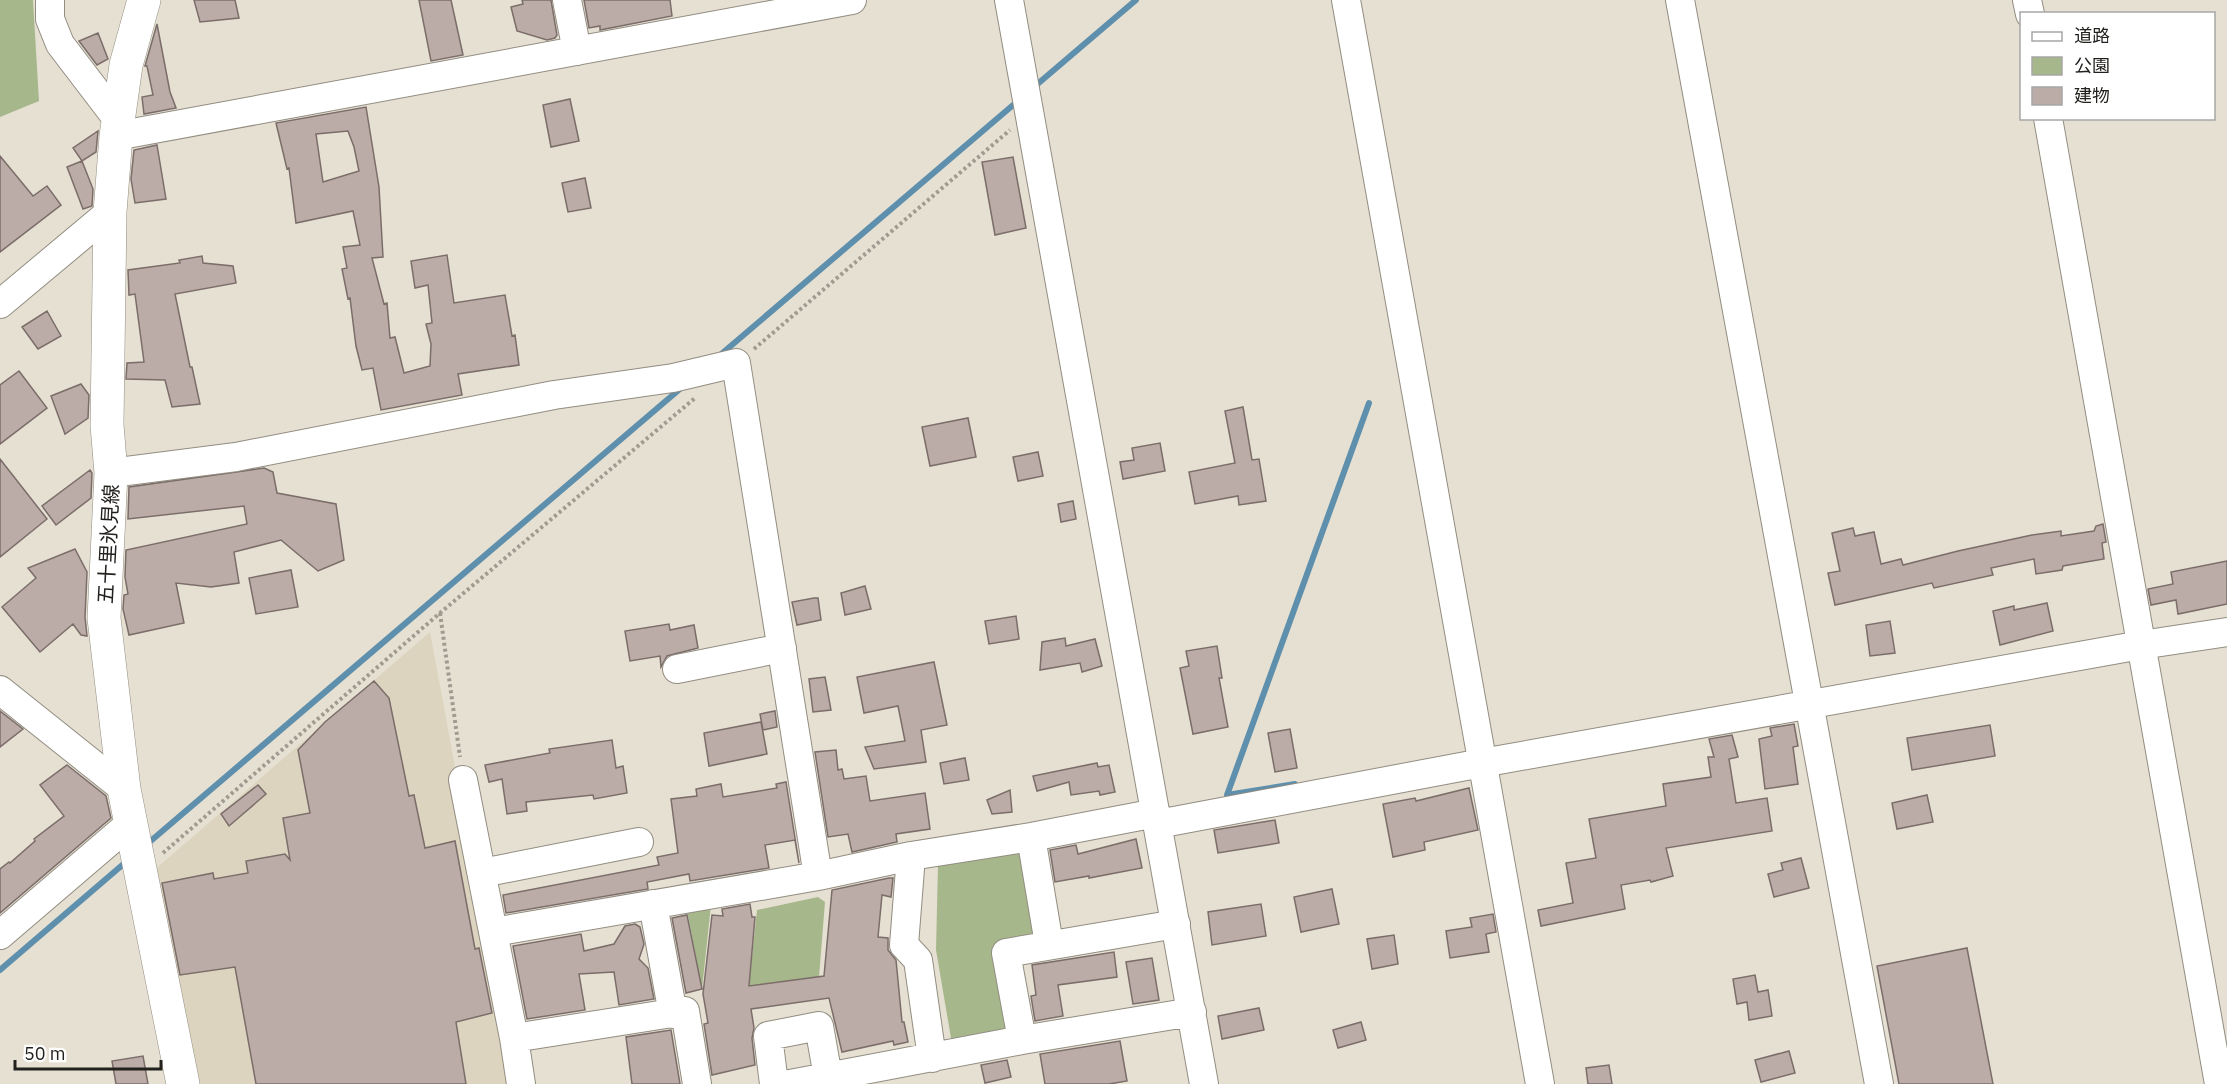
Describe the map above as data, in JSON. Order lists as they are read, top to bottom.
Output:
{
  "streets": {
    "main road": ["五十里氷見線"]
  },
  "legend": ["道路", "公園", "建物"],
  "scale_bar": "50 m"
}
